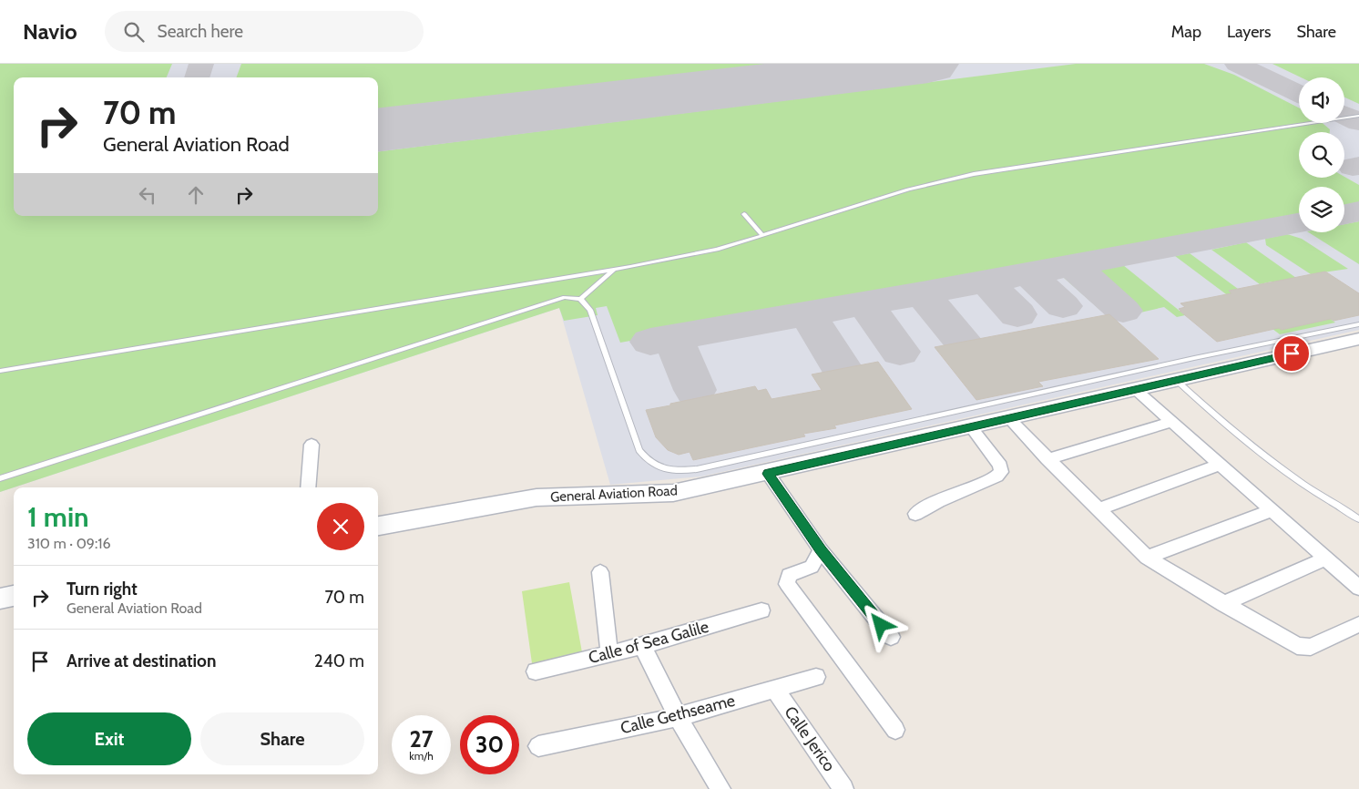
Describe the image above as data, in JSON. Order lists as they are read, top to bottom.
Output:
{
  "streets": {
    "main road": ["General Aviation Road"],
    "street": ["Calle of Sea Galile", "Calle Gethseame", "Calle Jerico"]
  },
  "crossings": [
    ["Calle Gethseame", "Calle Jerico"]
  ],
  "page": {
    "header": "Navio",
    "search": "Search here",
    "nav": ["Map", "Layers", "Share"],
    "turn": ["70 m", "General Aviation Road"],
    "heading": ["1 min", "310 m · 09:16"],
    "list": [
      {
        "name": "Turn right",
        "note": "General Aviation Road",
        "value": "70 m"
      },
      {
        "name": "Arrive at destination",
        "value": "240 m"
      }
    ],
    "buttons": ["Exit", "Share"],
    "speed": "27 km/h",
    "limit": "30"
  }
}
